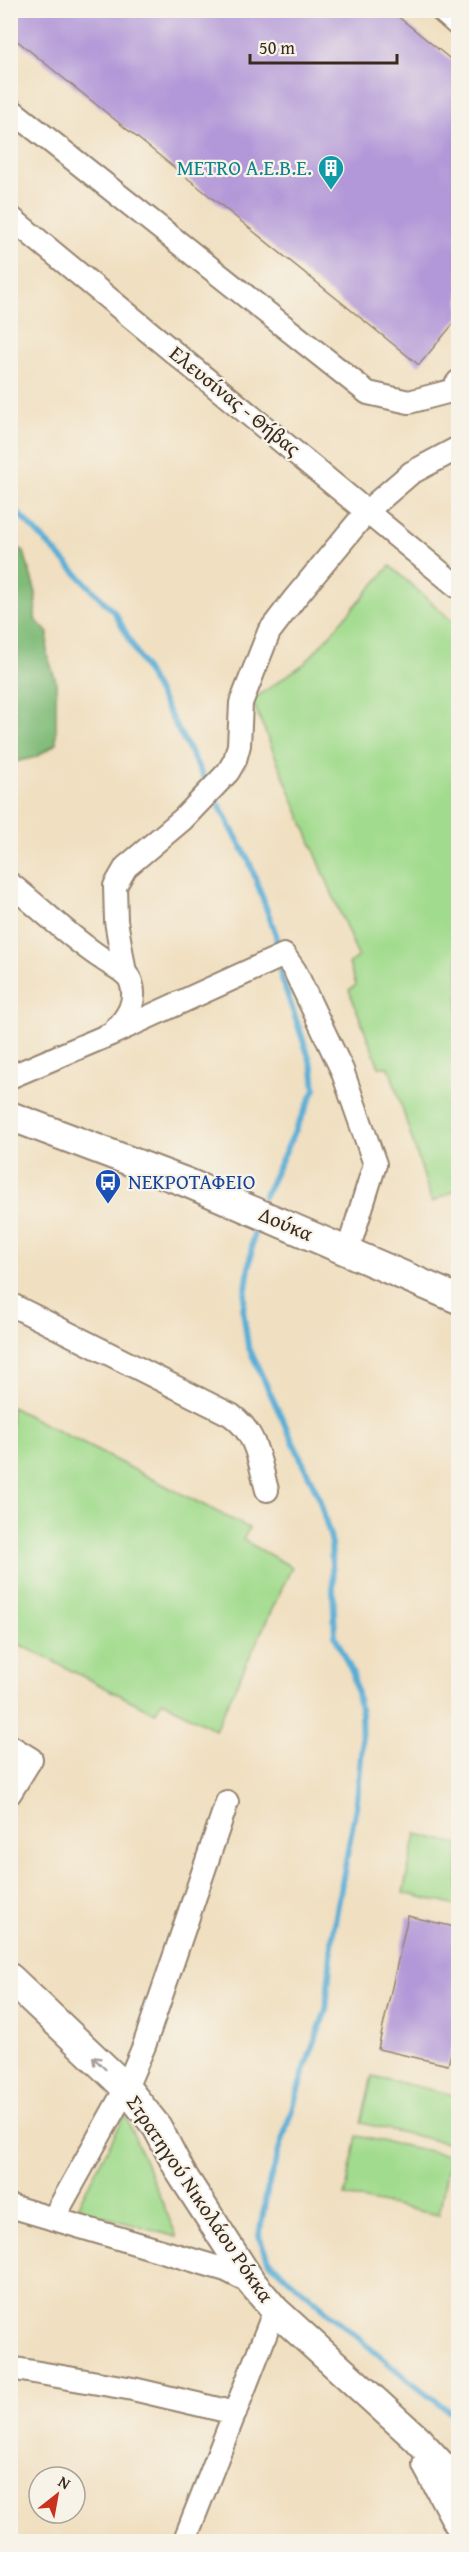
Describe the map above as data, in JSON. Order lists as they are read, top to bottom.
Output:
{
  "streets": {
    "main road": ["Δούκα", "Στρατηγού Νικολάου Ρόκκα"],
    "street": ["Ελευσίνας - Θήβας"]
  },
  "places": {
    "building": ["METRO Α.Ε.Β.Ε."],
    "bus stop": ["ΝΕΚΡΟΤΑΦΕΙΟ"]
  },
  "scale_bar": "50 m",
  "north": "top right"
}
